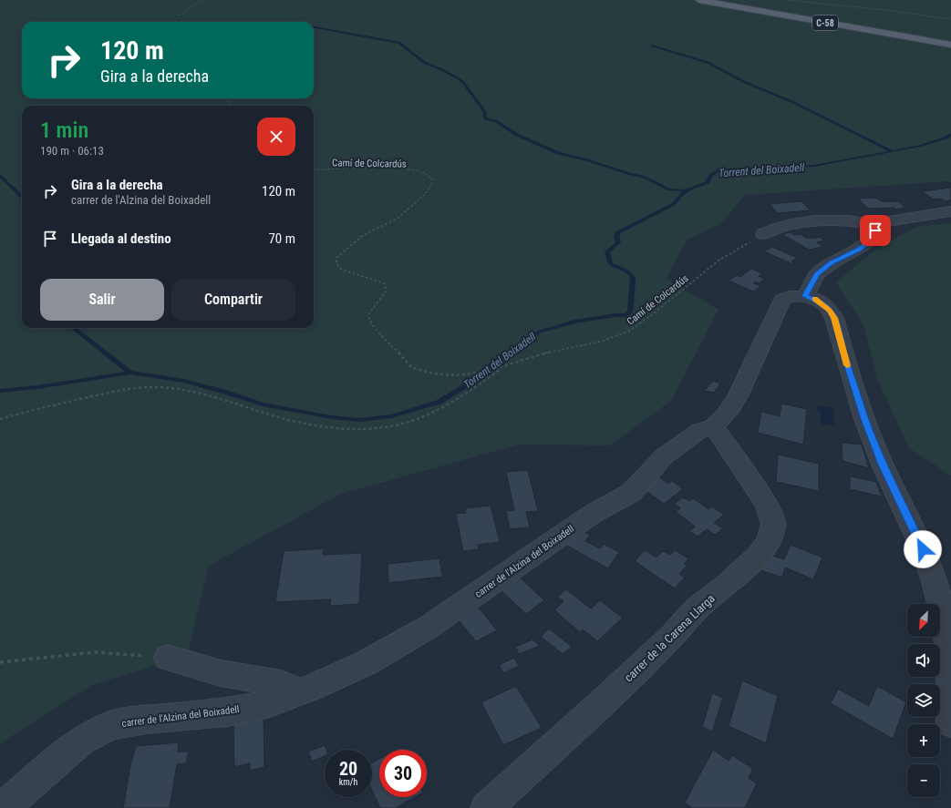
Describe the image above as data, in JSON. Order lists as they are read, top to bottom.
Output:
{
  "streets": {
    "main road": ["C-58"],
    "street": ["carrer de l'Alzina del Boixadell", "carrer de la Carena Llarga"],
    "path": ["Camí de Colcardús"]
  },
  "crossings": [
    ["carrer de l'Alzina del Boixadell", "carrer de la Carena Llarga"]
  ],
  "water": ["Torrent del Boixadell"],
  "north": "bottom left",
  "page": {
    "turn": ["120 m", "Gira a la derecha"],
    "heading": ["1 min", "190 m · 06:13"],
    "list": [
      {
        "name": "Gira a la derecha",
        "note": "carrer de l'Alzina del Boixadell",
        "value": "120 m"
      },
      {
        "name": "Llegada al destino",
        "value": "70 m"
      }
    ],
    "buttons": ["Salir", "Compartir"],
    "map_buttons": ["+", "−"],
    "speed": "20 km/h",
    "limit": "30"
  }
}
